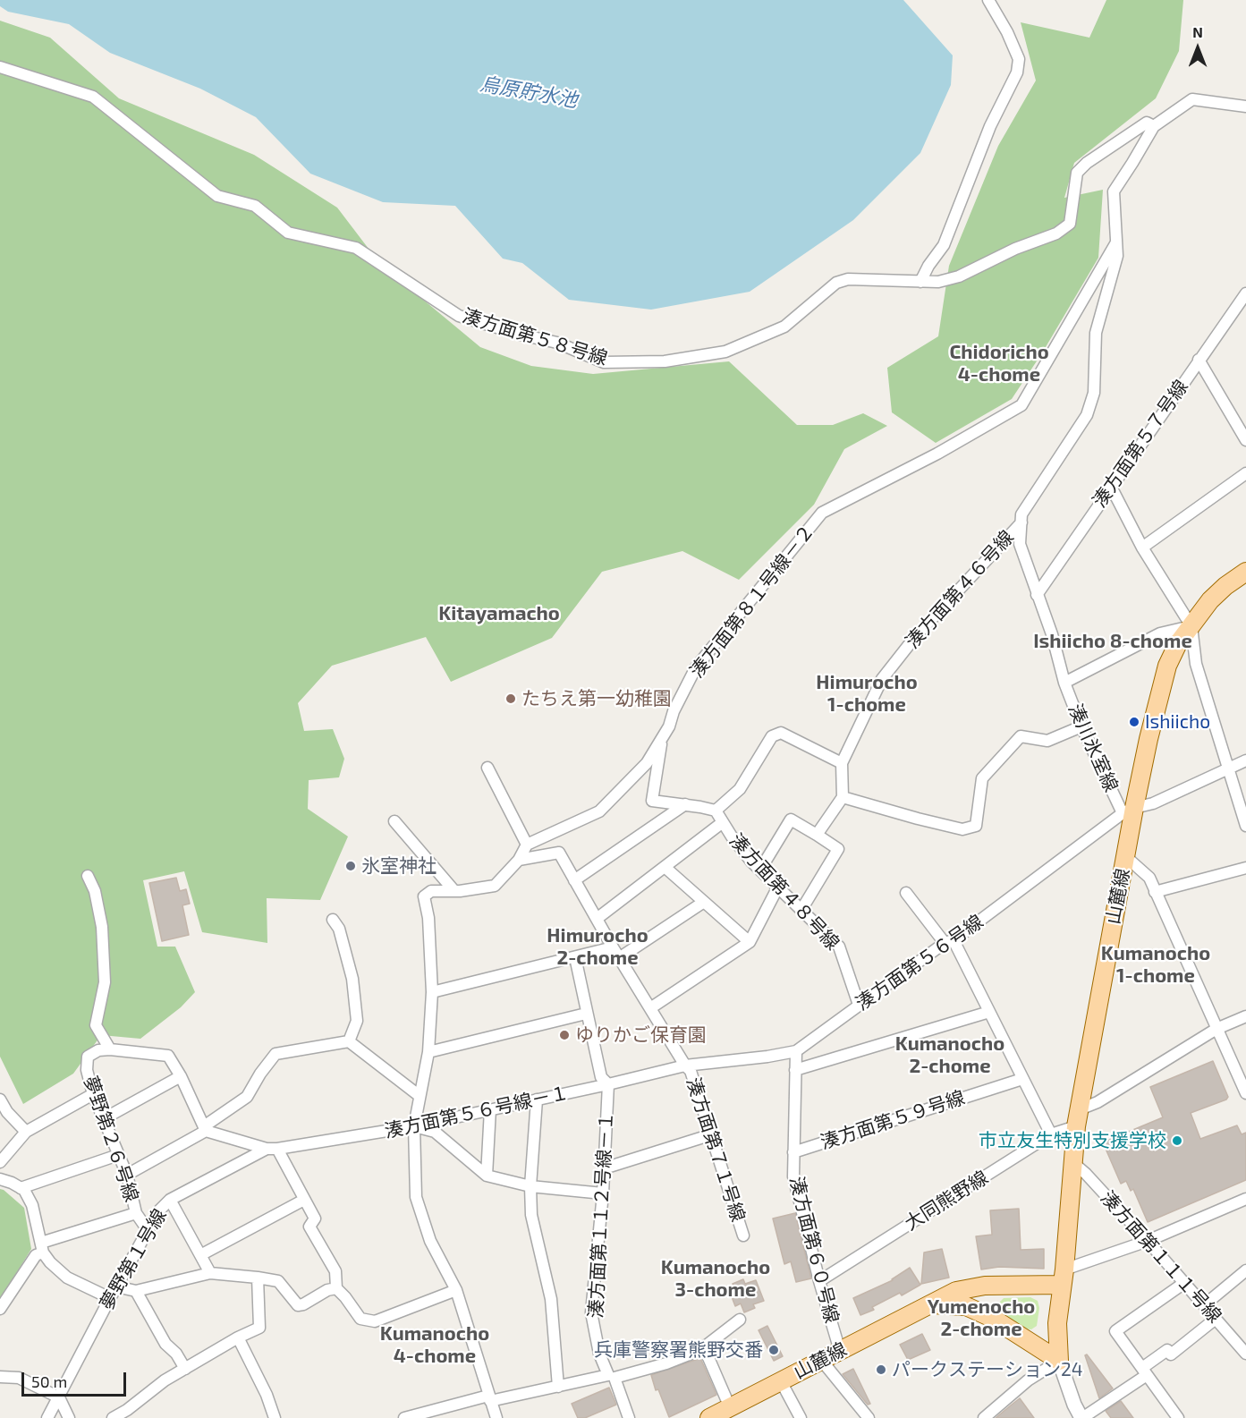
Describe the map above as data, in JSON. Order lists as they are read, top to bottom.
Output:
{
  "streets": {
    "main road": ["山麓線"],
    "street": [
      "湊方面第５８号線",
      "湊方面第５７号線",
      "湊方面第４６号線",
      "湊方面第８１号線－２",
      "湊川氷室線",
      "湊方面第４８号線",
      "湊方面第５６号線",
      "湊方面第５６号線－１",
      "湊方面第５９号線",
      "夢野第２６号線",
      "湊方面第７１号線",
      "大同熊野線",
      "湊方面第１１２号線－１",
      "湊方面第６０号線",
      "湊方面第１１１号線",
      "夢野第１号線"
    ]
  },
  "crossings": [
    ["湊川氷室線", "山麓線"],
    ["湊川氷室線", "湊方面第５６号線"],
    ["湊方面第４８号線", "湊方面第５６号線"],
    ["山麓線", "湊方面第５６号線"],
    ["山麓線", "大同熊野線"],
    ["山麓線", "湊方面第６０号線"],
    ["山麓線", "湊方面第１１１号線"],
    ["湊方面第５６号線", "湊方面第５６号線－１"],
    ["湊方面第５６号線", "湊方面第７１号線"],
    ["湊方面第５６号線", "湊方面第６０号線"],
    ["湊方面第５６号線－１", "湊方面第７１号線"],
    ["湊方面第５６号線－１", "湊方面第１１２号線－１"],
    ["湊方面第５６号線－１", "夢野第１号線"],
    ["湊方面第５９号線", "湊方面第６０号線"],
    ["夢野第２６号線", "夢野第１号線"],
    ["大同熊野線", "湊方面第６０号線"]
  ],
  "districts": [
    "Chidoricho 4-chome",
    "Kitayamacho",
    "Ishiicho 8-chome",
    "Himurocho 1-chome",
    "Himurocho 2-chome",
    "Kumanocho 1-chome",
    "Kumanocho 2-chome",
    "Kumanocho 3-chome",
    "Yumenocho 2-chome",
    "Kumanocho 4-chome"
  ],
  "water": ["烏原貯水池"],
  "places": [
    "たちえ第一幼稚園",
    "Ishiicho",
    "氷室神社",
    "ゆりかご保育園",
    "市立友生特別支援学校",
    "兵庫警察署熊野交番",
    "パークステーション24"
  ],
  "scale_bar": "50 m",
  "north": "top"
}
